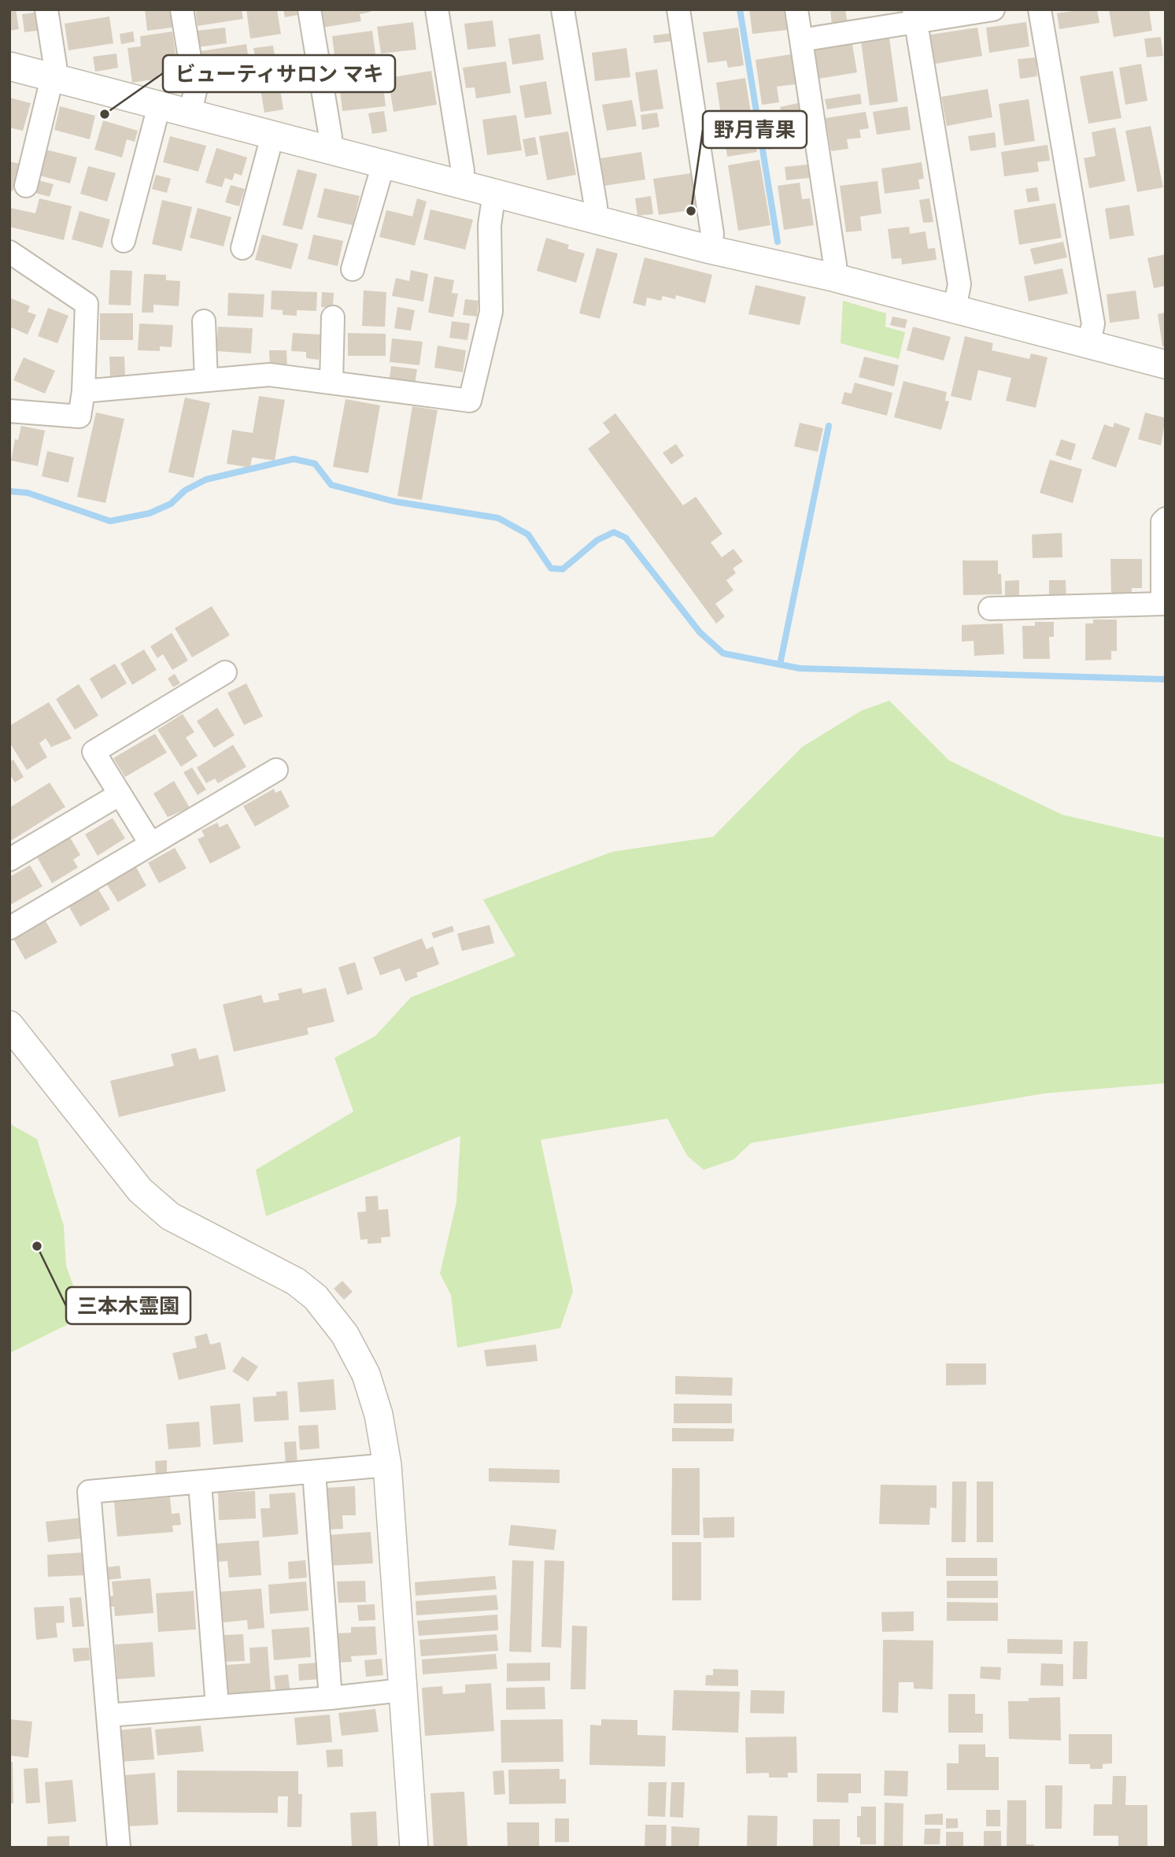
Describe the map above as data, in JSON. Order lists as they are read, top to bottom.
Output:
{
  "places": ["ビューティサロン マキ", "野月青果", "三本木霊園"]
}
